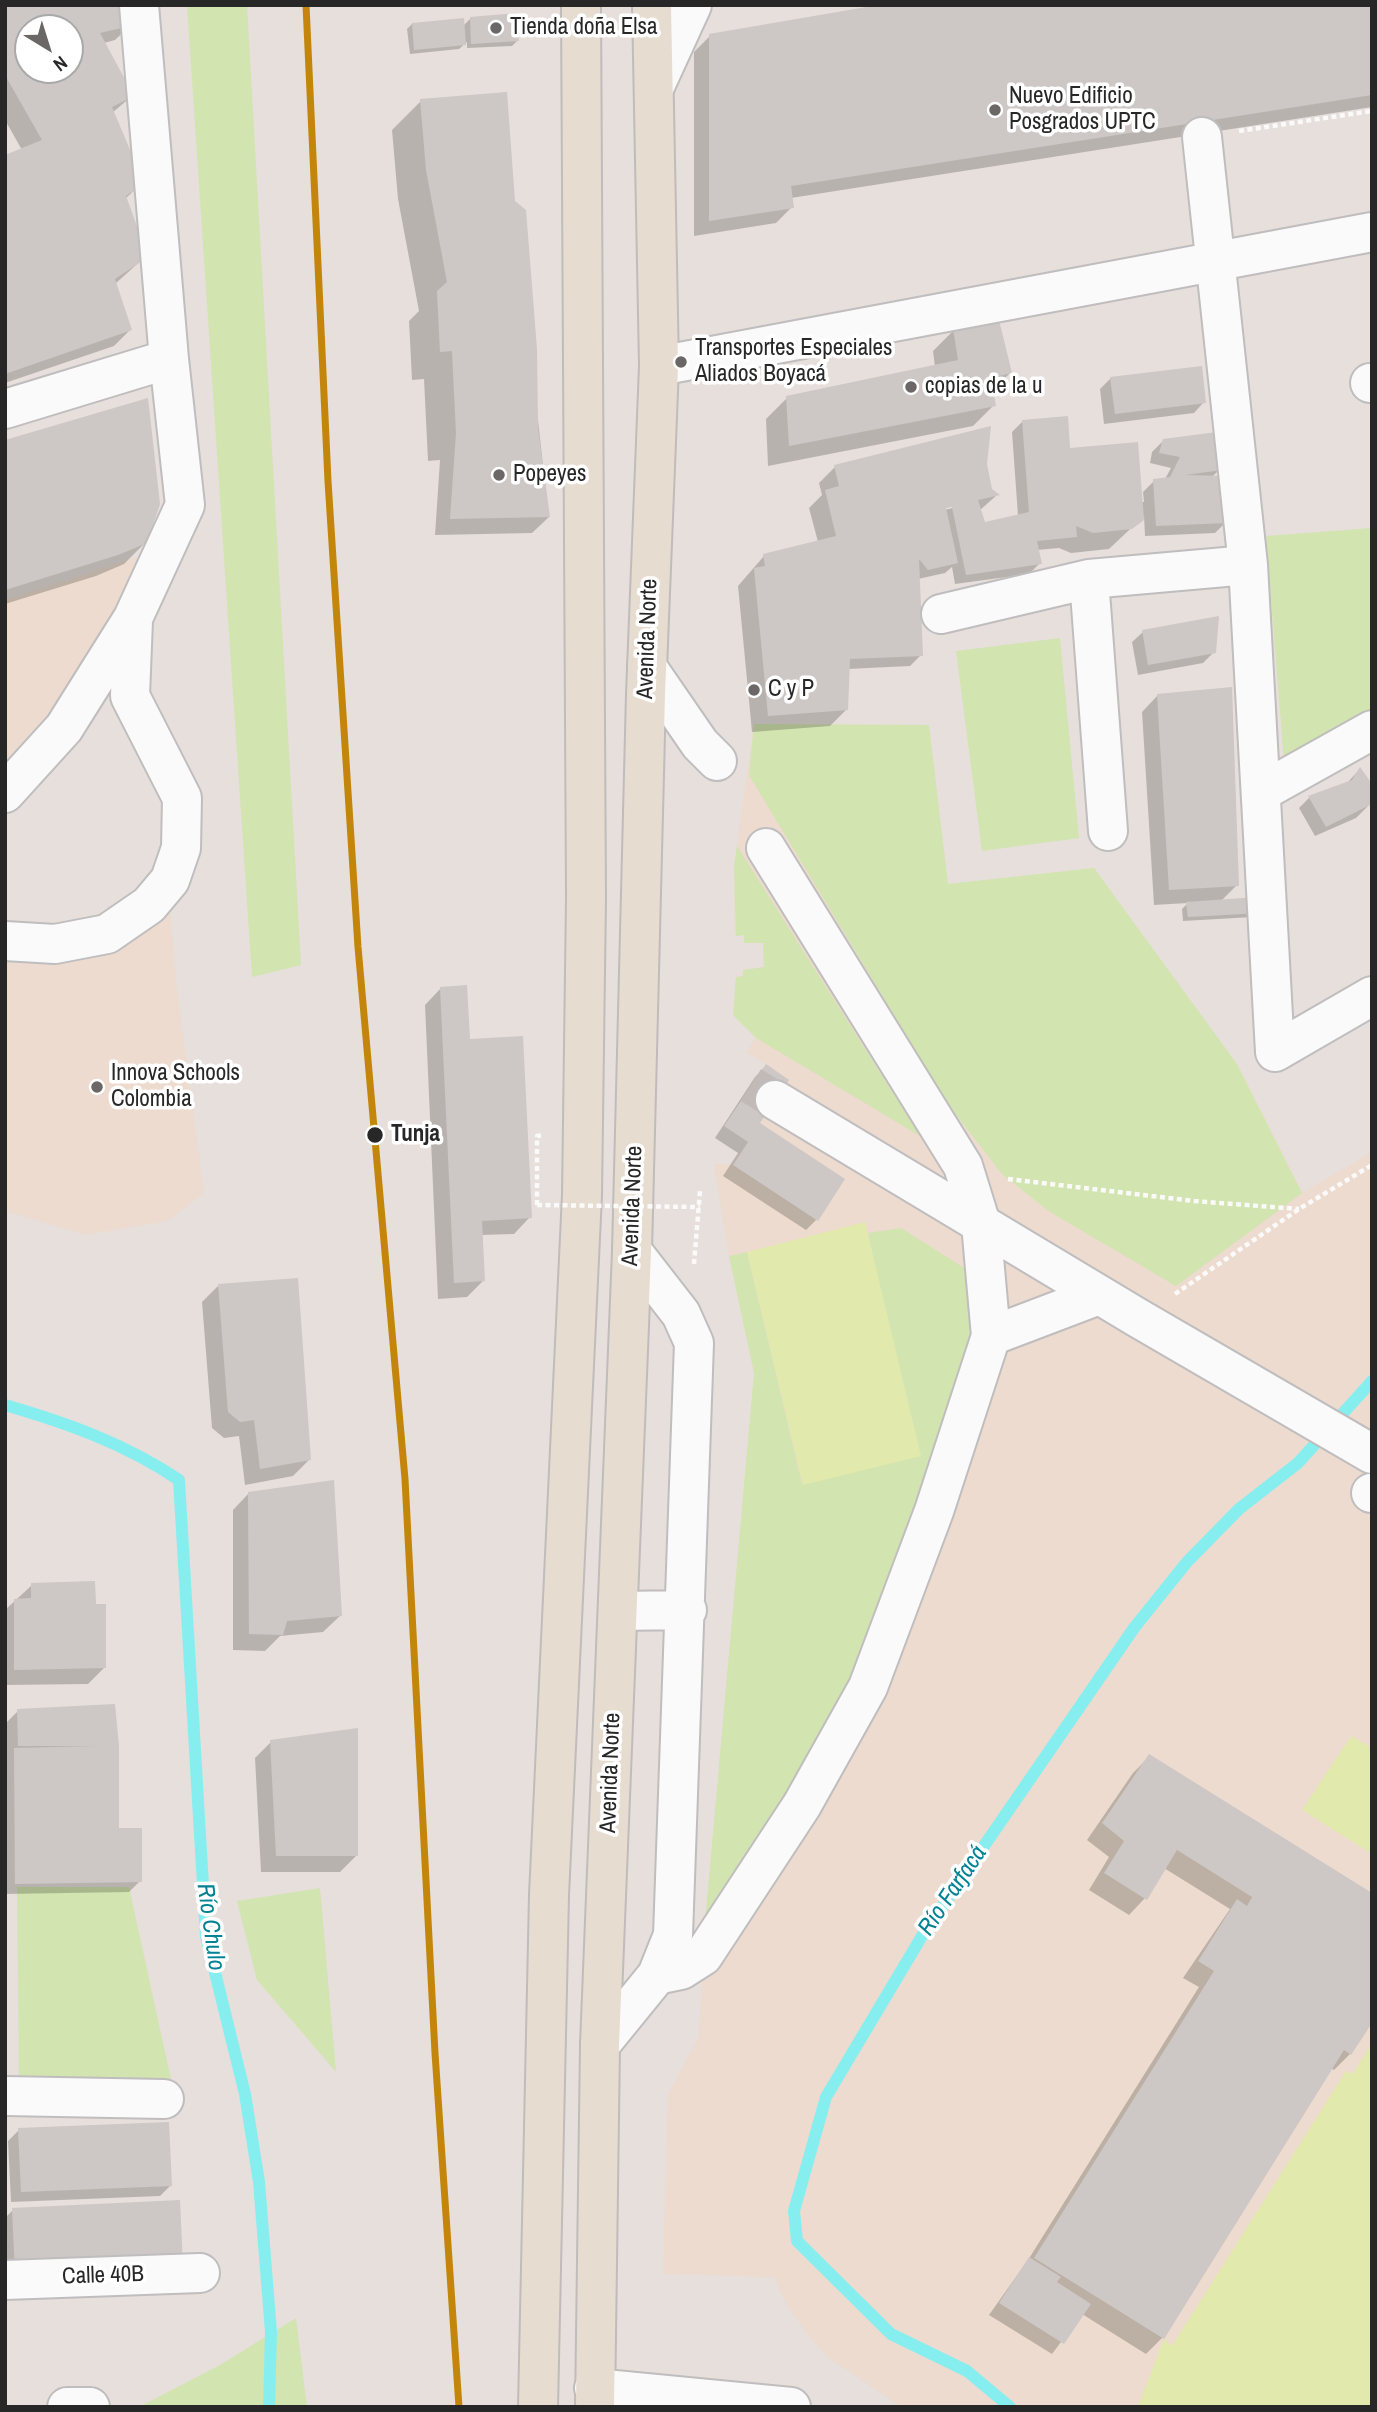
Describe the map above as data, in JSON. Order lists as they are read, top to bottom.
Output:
{
  "streets": {
    "main road": ["Avenida Norte"],
    "street": ["Calle 40B"]
  },
  "water": ["Río Farfacá", "Río Chulo"],
  "places": [
    "Tienda doña Elsa",
    "Nuevo Edificio Posgrados UPTC",
    "Transportes Especiales Aliados Boyacá",
    "copias de la u",
    "Popeyes",
    "C y P",
    "Innova Schools Colombia",
    "Tunja"
  ],
  "north": "bottom right"
}
